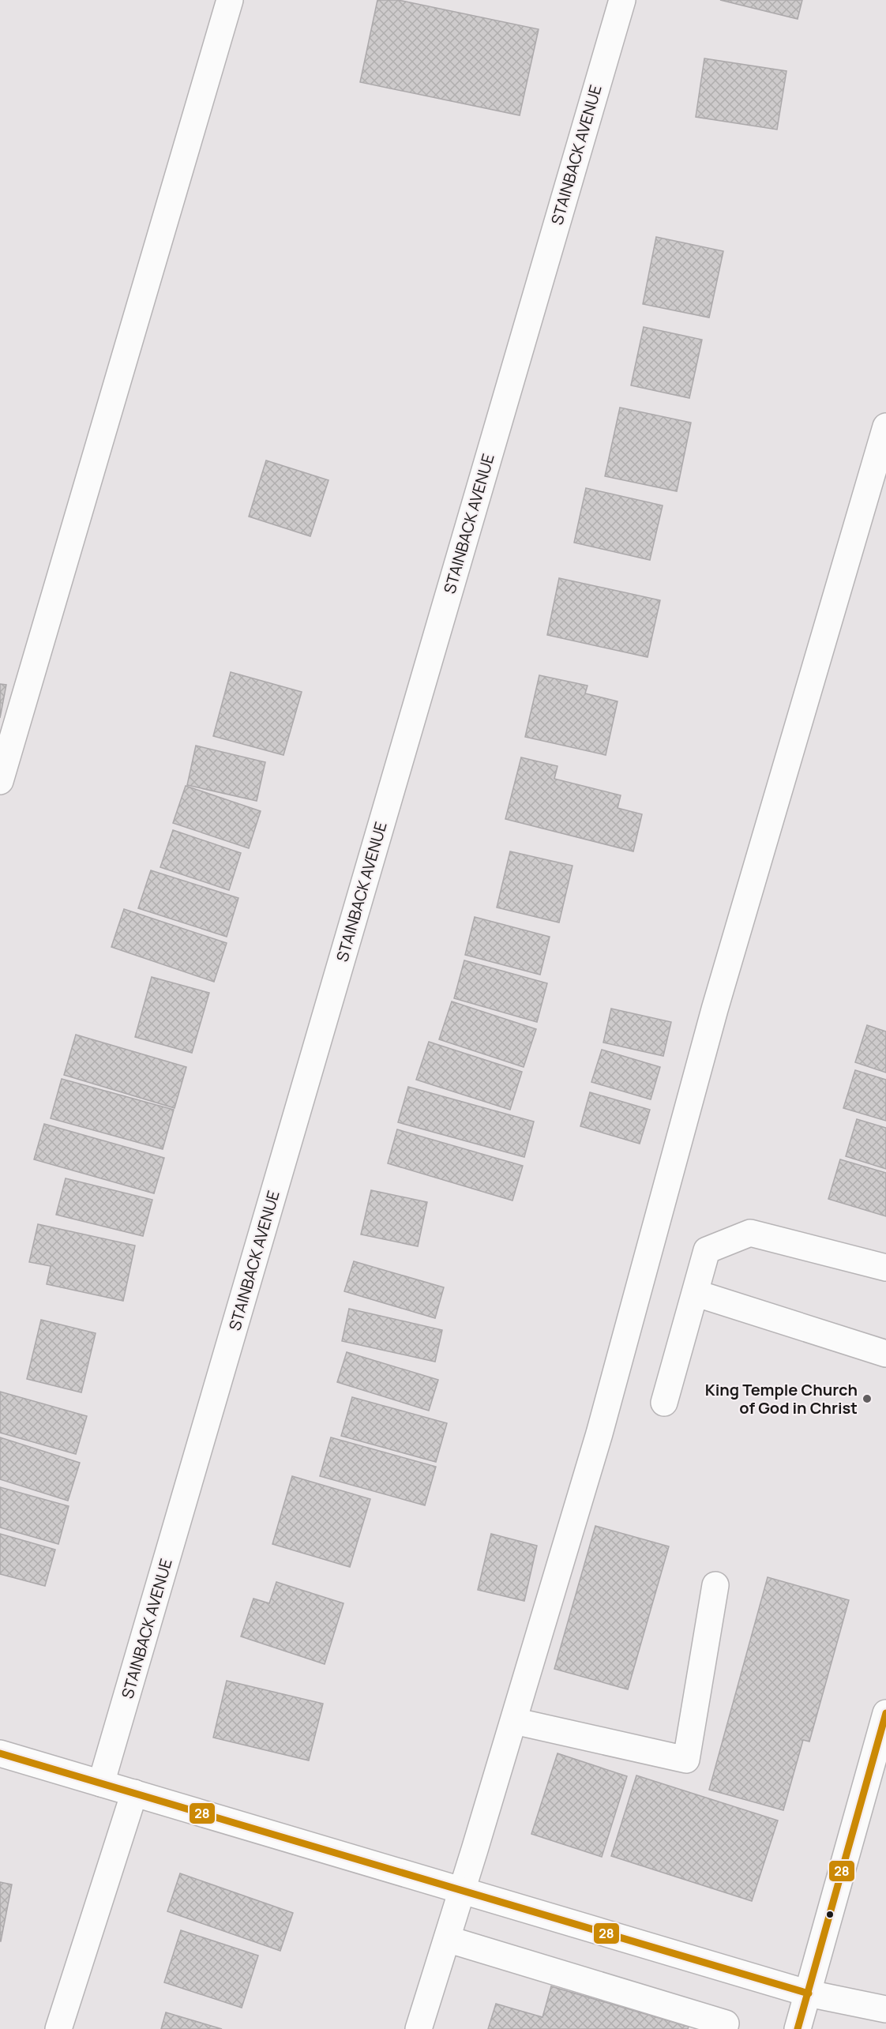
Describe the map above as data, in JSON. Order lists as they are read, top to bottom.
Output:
{
  "streets": {
    "street": ["STAINBACK AVENUE"]
  },
  "places": ["King Temple Church of God in Christ"],
  "lines": ["transit line 28"]
}
